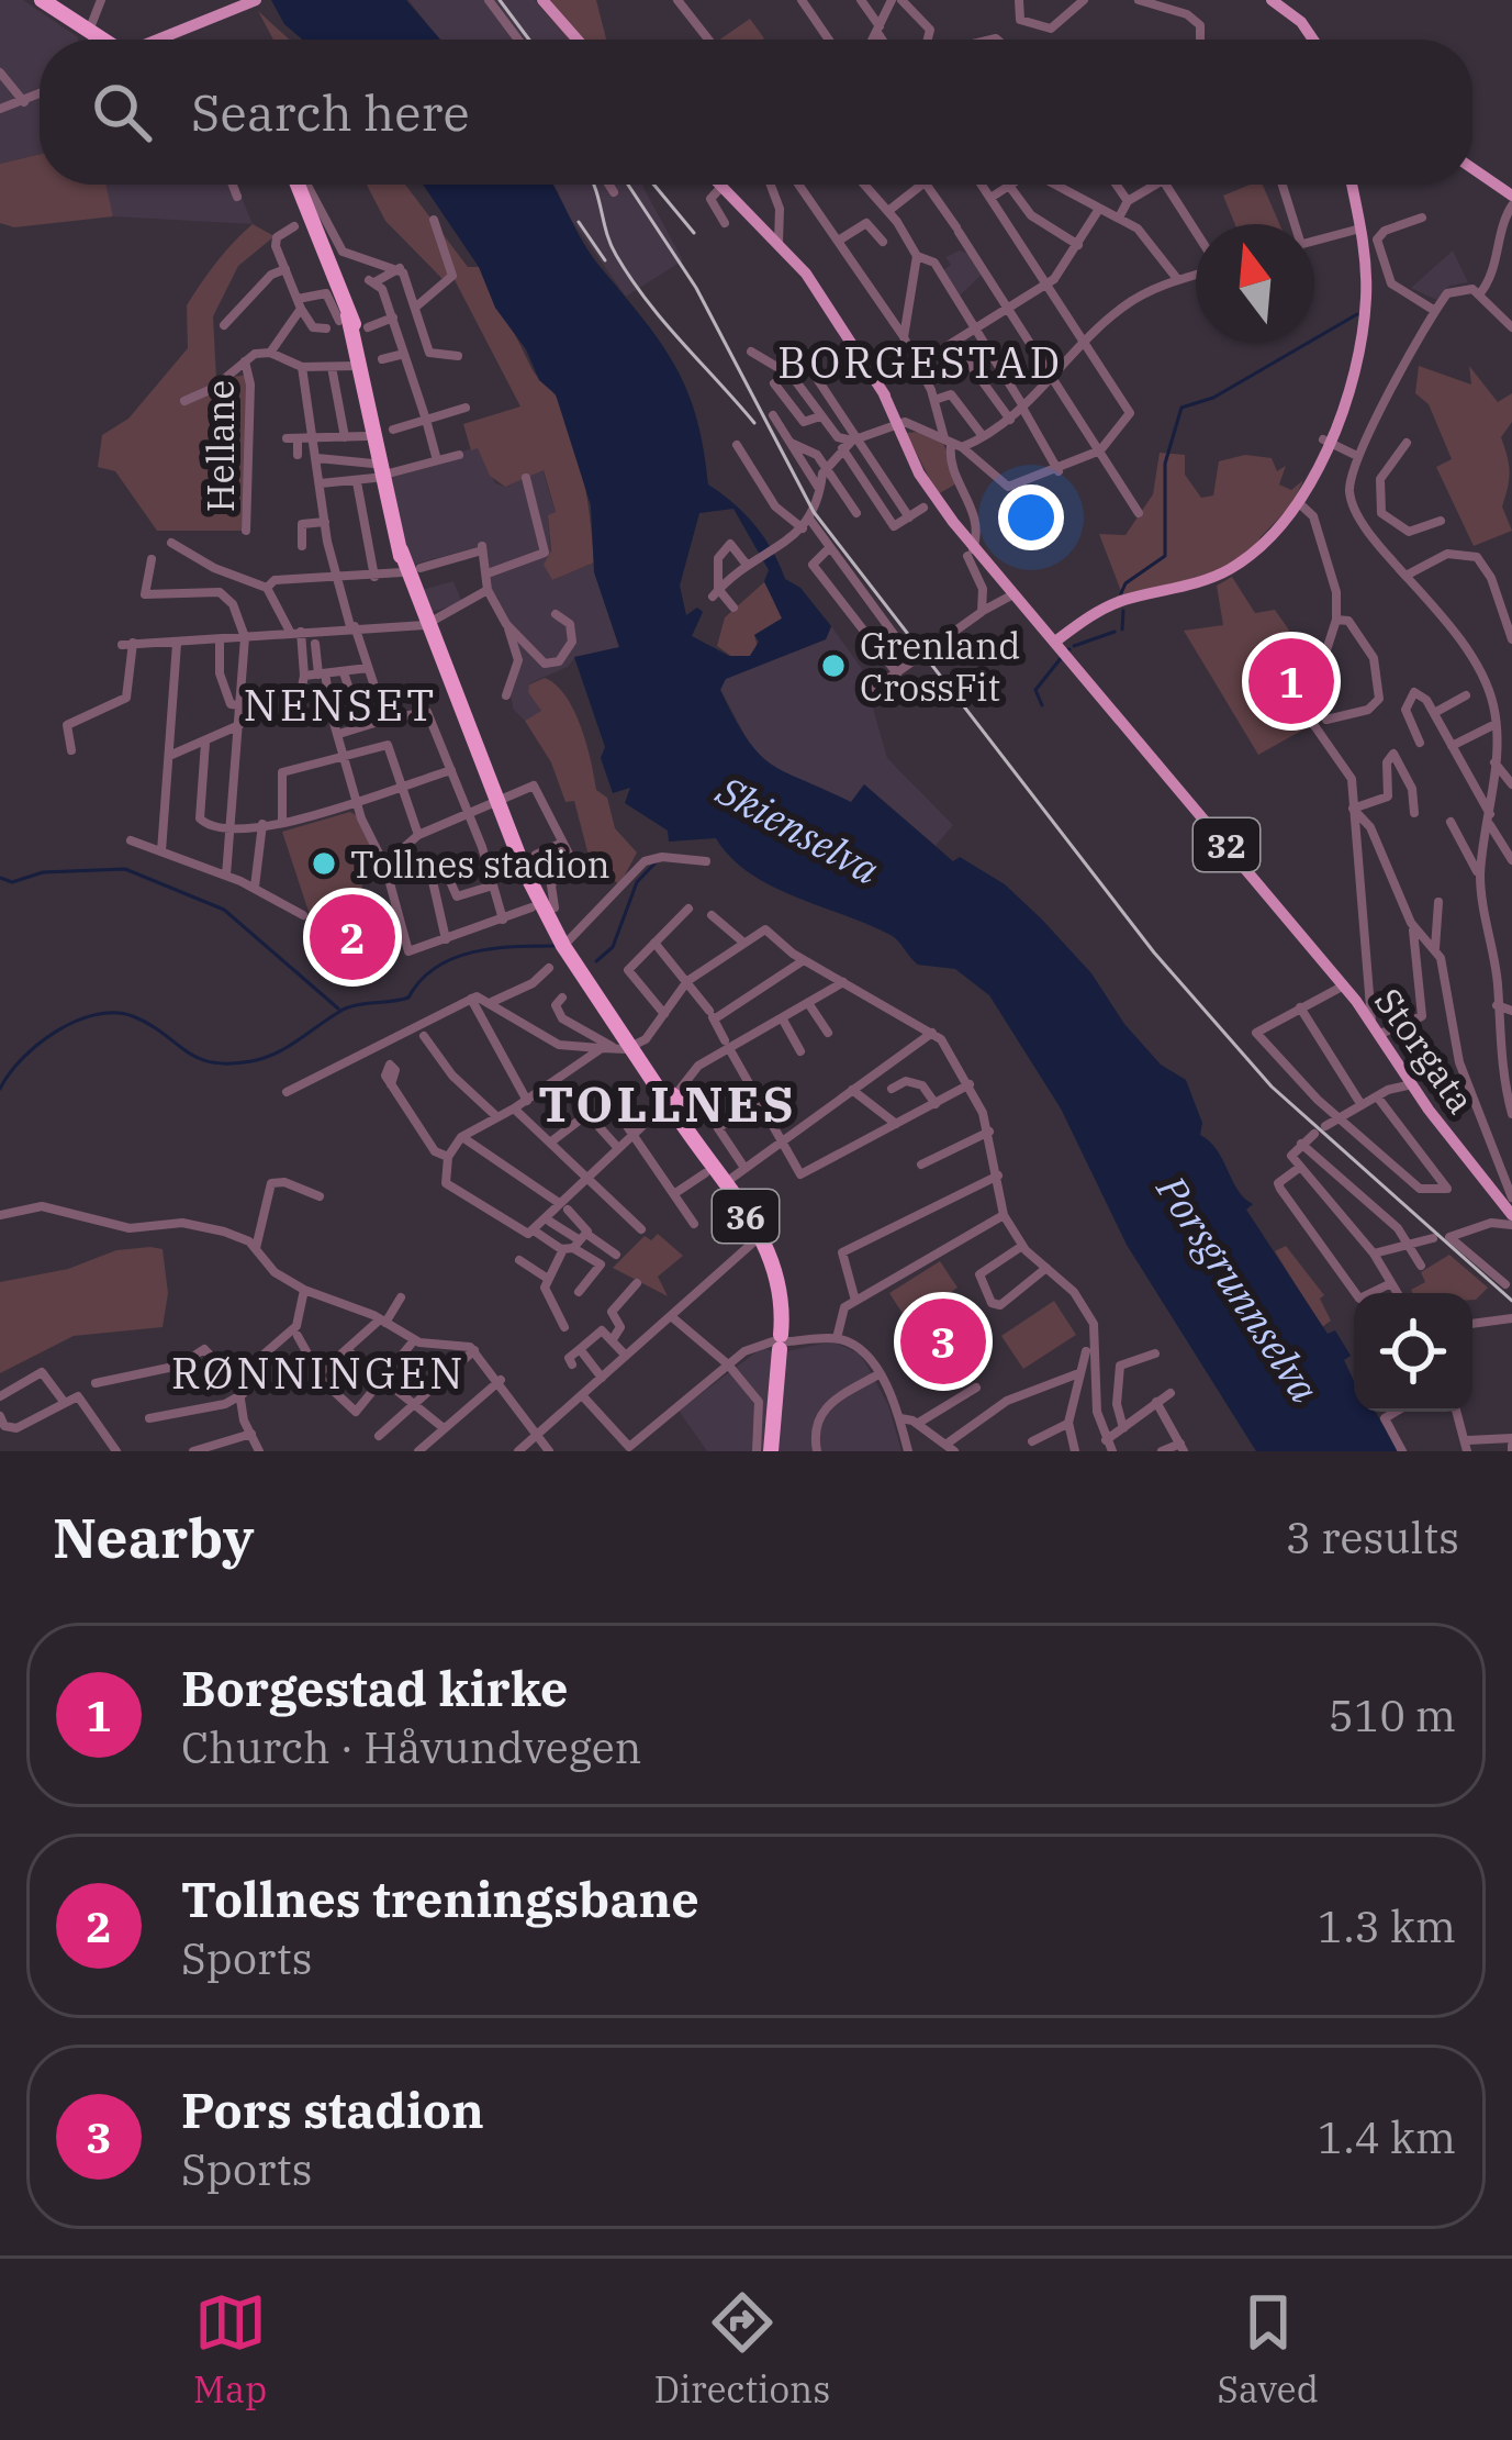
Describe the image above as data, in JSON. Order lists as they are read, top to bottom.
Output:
{
  "streets": {
    "highway": ["36"],
    "main road": ["32", "Storgata"],
    "street": ["Hellane"]
  },
  "crossings": [
    ["32", "Storgata"]
  ],
  "districts": [
    "BORGESTAD",
    "NENSET",
    "TOLLNES",
    "RØNNINGEN"
  ],
  "water": ["Skienselva", "Porsgrunnselva"],
  "places": ["Grenland CrossFit", "Tollnes stadion"],
  "north": "top",
  "page": {
    "search": "Search here",
    "pins": ["1", "2", "3"],
    "heading": ["Nearby", "3 results"],
    "list": [
      {
        "mark": "1",
        "name": "Borgestad kirke",
        "note": "Church · Håvundvegen",
        "value": "510 m"
      },
      {
        "mark": "2",
        "name": "Tollnes treningsbane",
        "note": "Sports",
        "value": "1.3 km"
      },
      {
        "mark": "3",
        "name": "Pors stadion",
        "note": "Sports",
        "value": "1.4 km"
      }
    ],
    "nav": ["Map", "Directions", "Saved"]
  }
}
